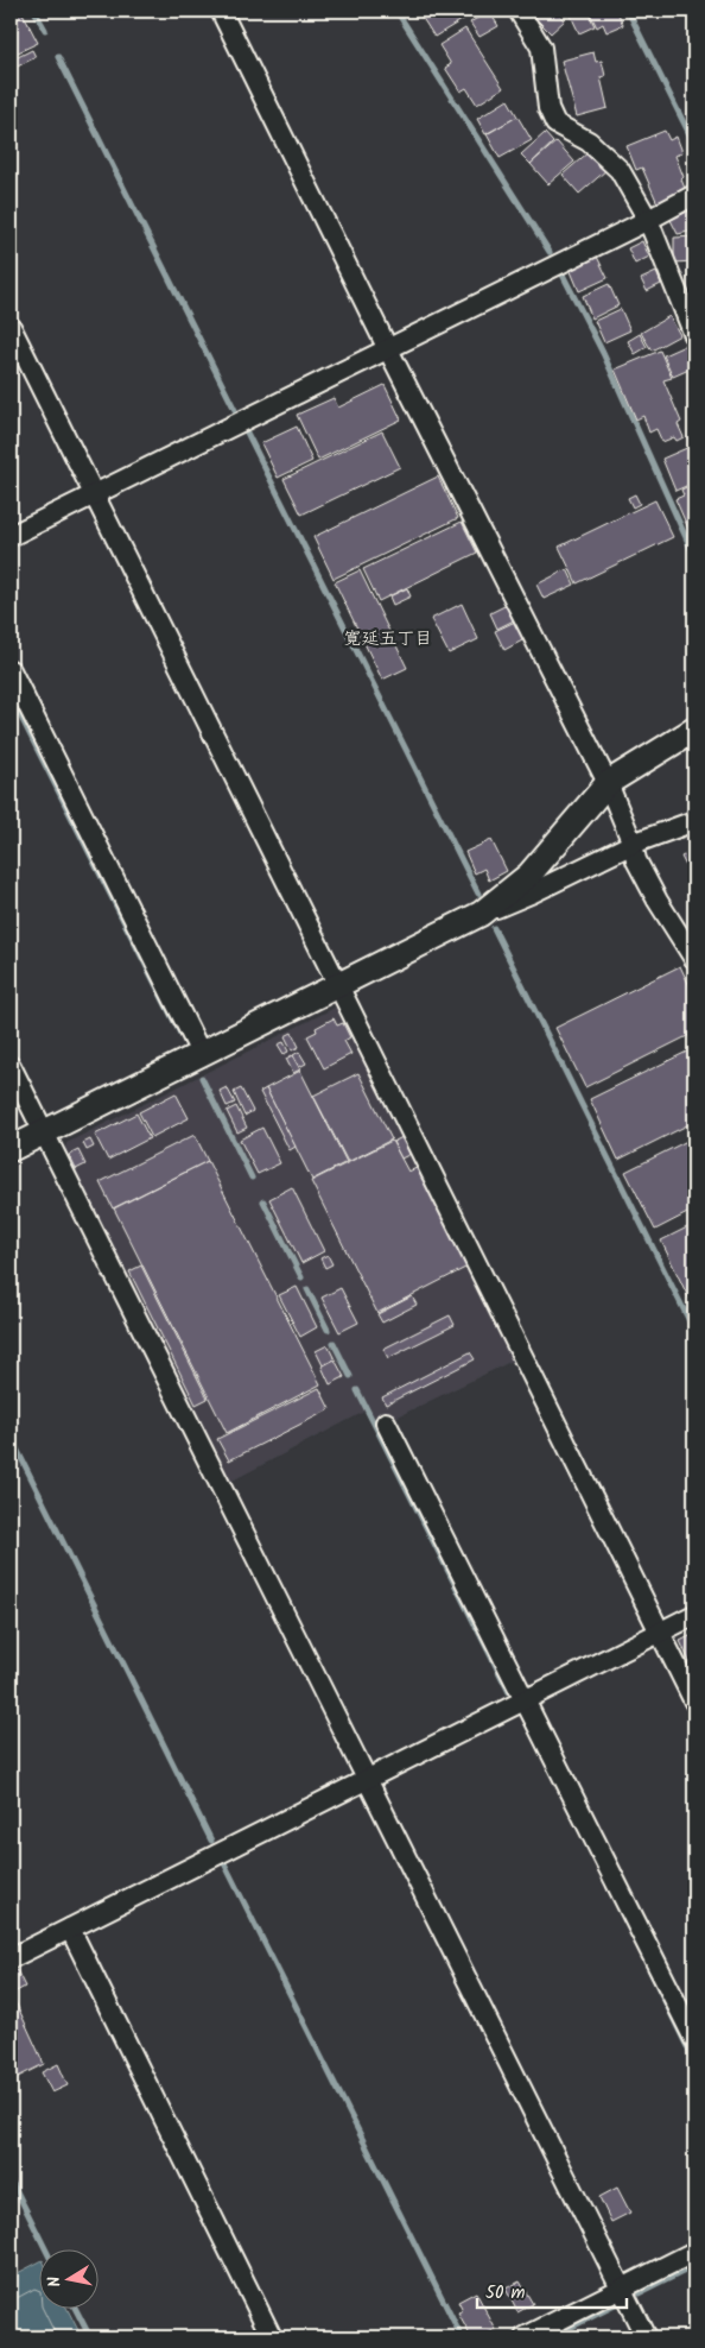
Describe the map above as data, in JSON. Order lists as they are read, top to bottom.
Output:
{
  "districts": ["寛延五丁目"],
  "scale_bar": "50 m",
  "north": "left"
}
